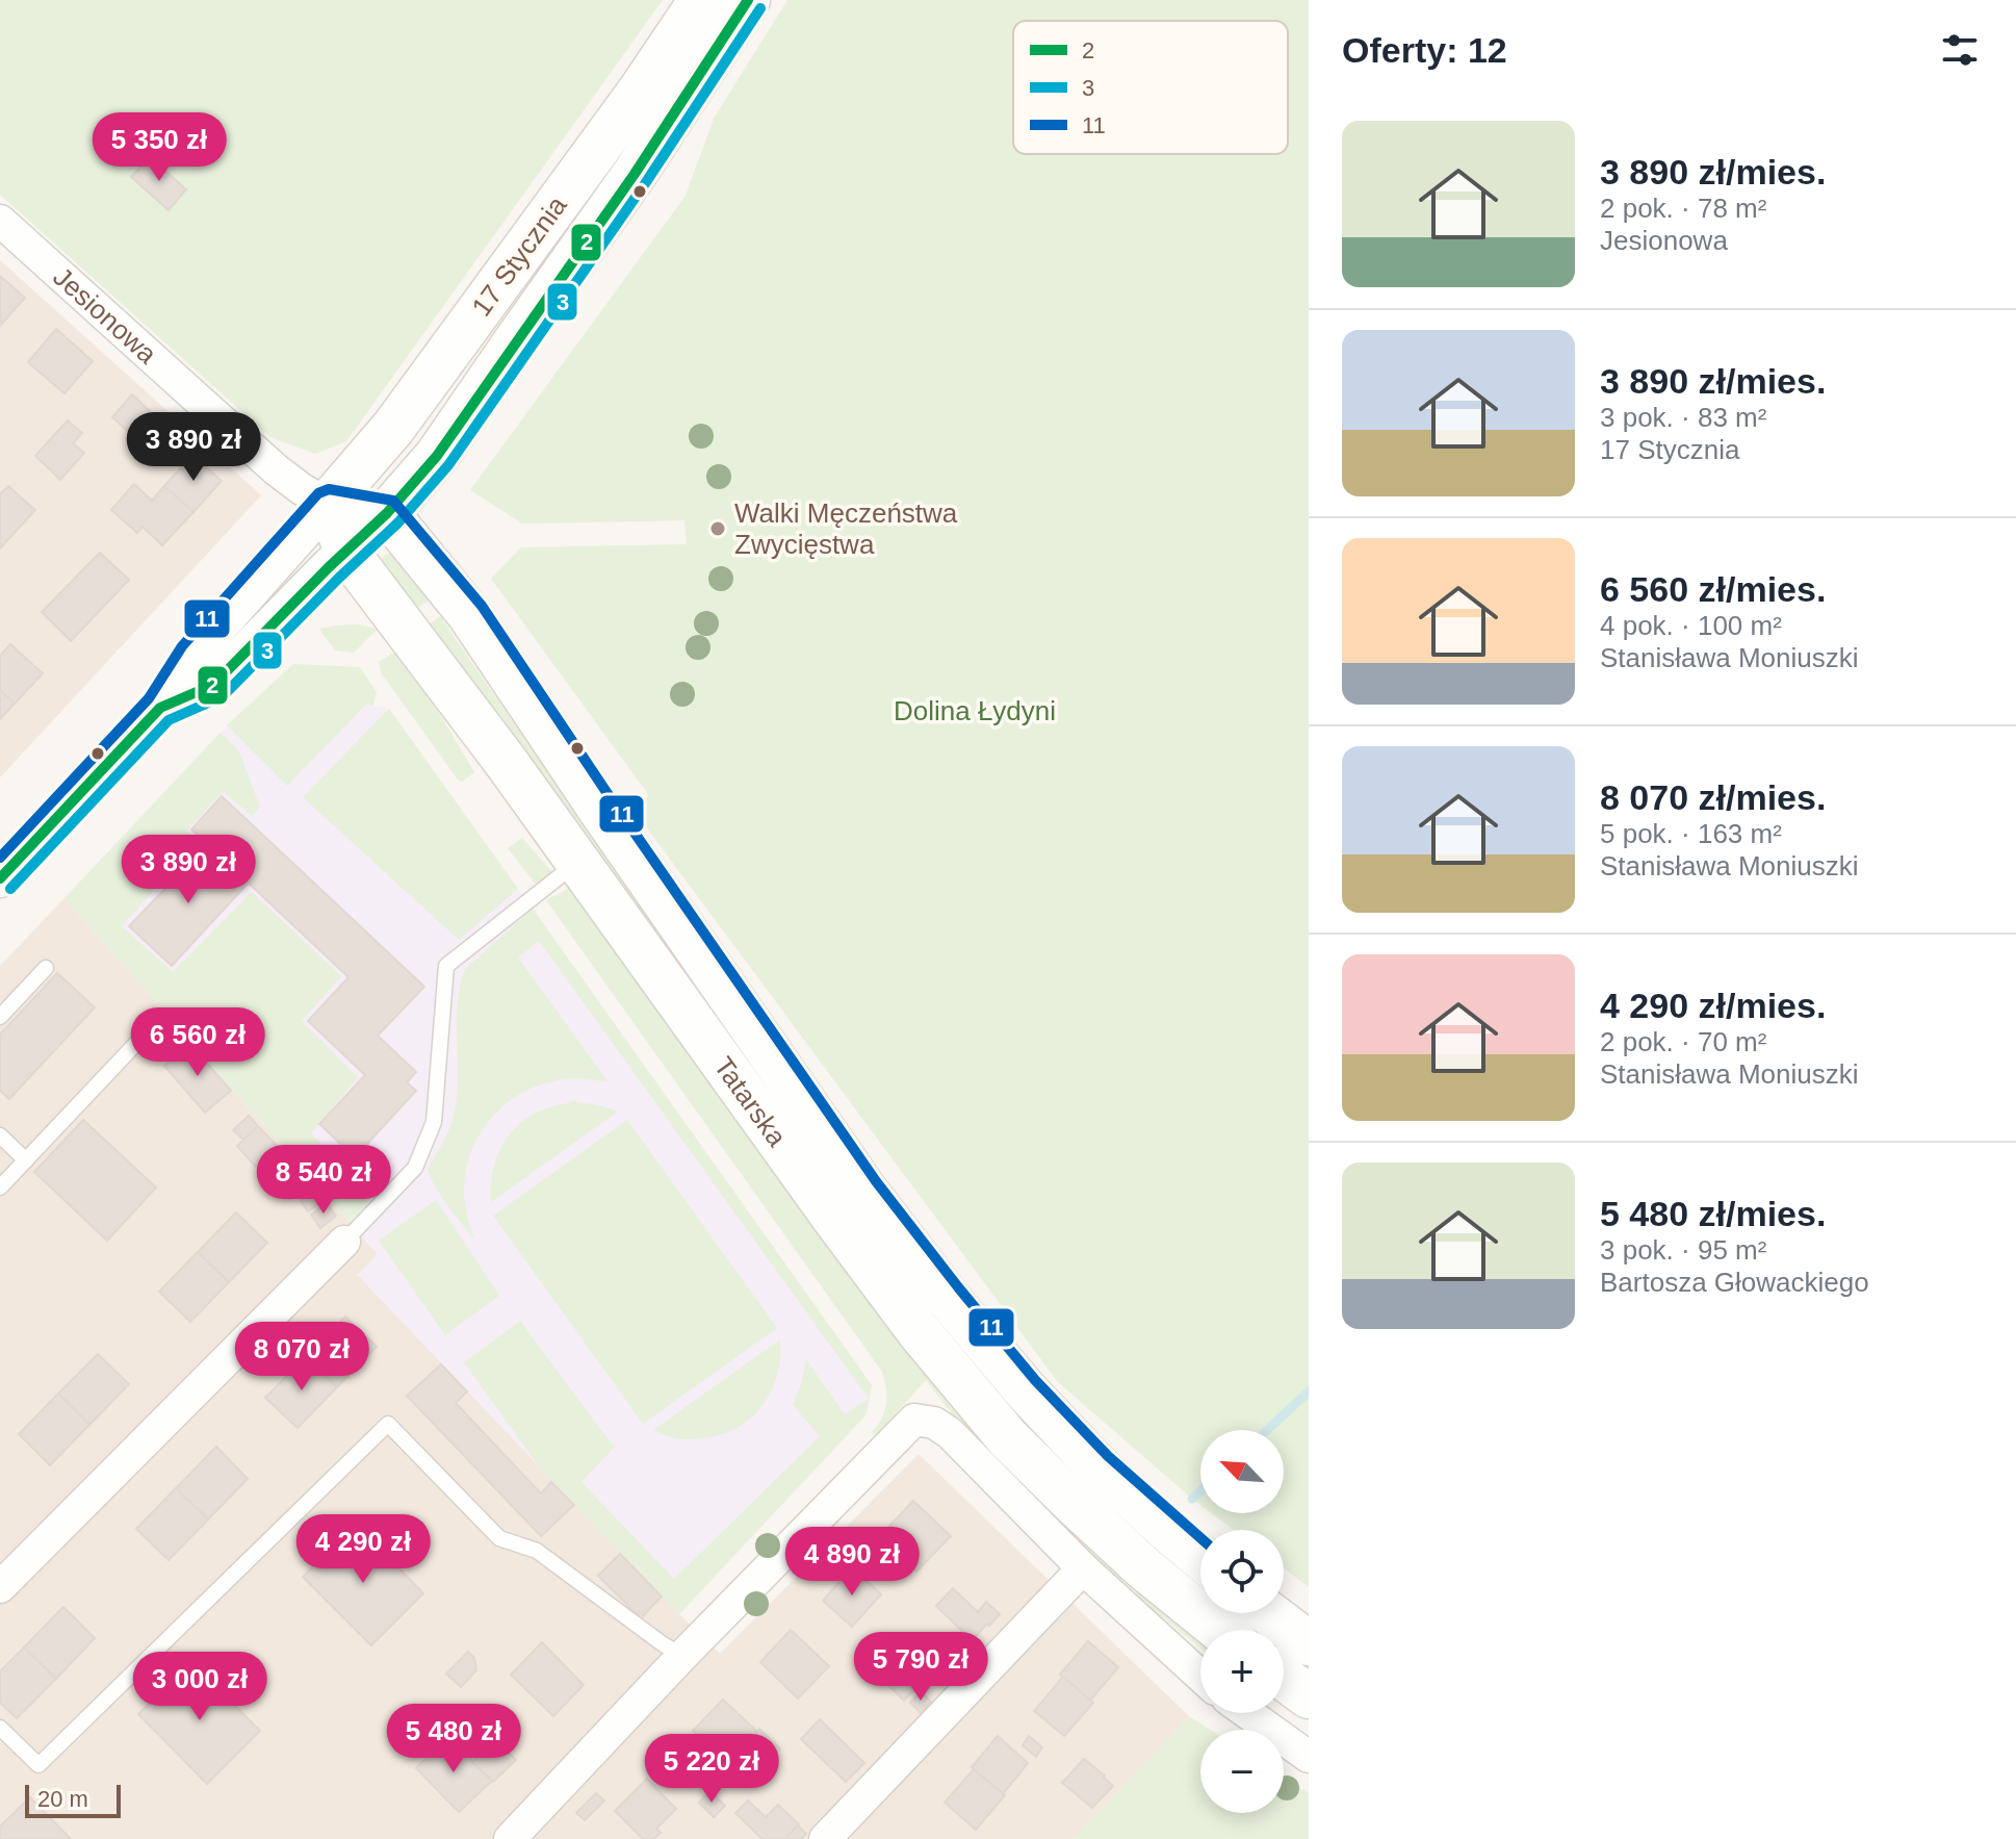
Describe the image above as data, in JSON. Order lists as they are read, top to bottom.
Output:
{
  "streets": {
    "main road": ["17 Stycznia", "Tatarska"],
    "street": ["Jesionowa"]
  },
  "crossings": [
    ["17 Stycznia", "Jesionowa"],
    ["17 Stycznia", "Tatarska"],
    ["Jesionowa", "Tatarska"]
  ],
  "parks": ["Dolina Łydyni"],
  "places": ["Walki Męczeństwa Zwycięstwa"],
  "lines": ["transit line 2", "transit line 3", "transit line 11"],
  "legend": ["2", "3", "11"],
  "scale_bar": "20 m",
  "north": "top left",
  "page": {
    "heading": "Oferty: 12",
    "list": [
      {
        "name": "3 890 zł/mies.",
        "note": "2 pok. · 78 m² · Jesionowa"
      },
      {
        "name": "3 890 zł/mies.",
        "note": "3 pok. · 83 m² · 17 Stycznia"
      },
      {
        "name": "6 560 zł/mies.",
        "note": "4 pok. · 100 m² · Stanisława Moniuszki"
      },
      {
        "name": "8 070 zł/mies.",
        "note": "5 pok. · 163 m² · Stanisława Moniuszki"
      },
      {
        "name": "4 290 zł/mies.",
        "note": "2 pok. · 70 m² · Stanisława Moniuszki"
      },
      {
        "name": "5 480 zł/mies.",
        "note": "3 pok. · 95 m² · Bartosza Głowackiego"
      }
    ],
    "price": [
      "5 350 zł",
      "3 890 zł",
      "3 890 zł",
      "6 560 zł",
      "8 540 zł",
      "8 070 zł",
      "4 290 zł",
      "4 890 zł",
      "5 790 zł",
      "3 000 zł",
      "5 480 zł",
      "5 220 zł"
    ],
    "map_buttons": ["+", "−"],
    "scale": "20 m"
  }
}
